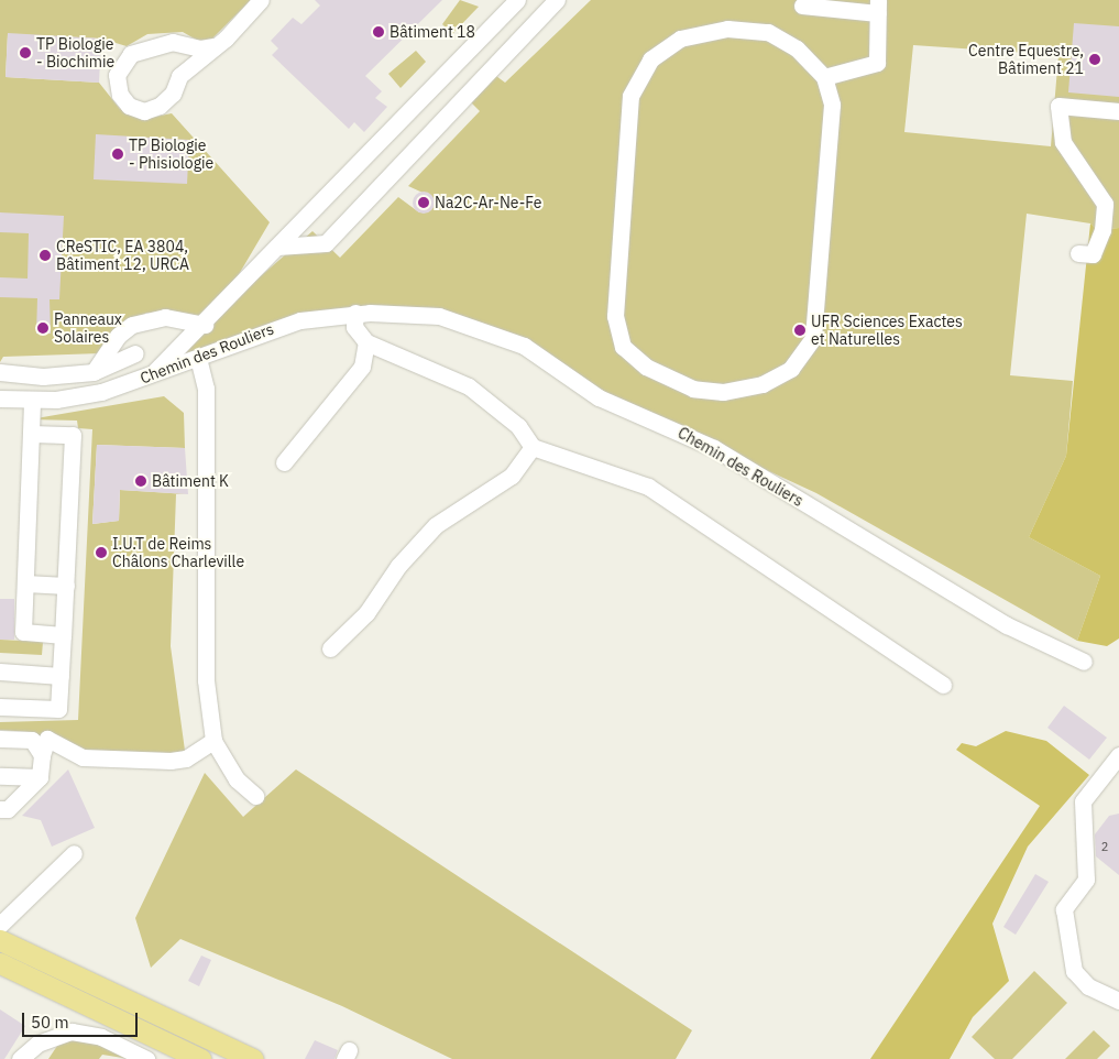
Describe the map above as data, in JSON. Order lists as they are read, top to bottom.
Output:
{
  "streets": {
    "street": ["Chemin des Rouliers"]
  },
  "places": [
    "Bâtiment 18",
    "TP Biologie - Biochimie",
    "Centre Equestre, Bâtiment 21",
    "TP Biologie - Phisiologie",
    "Na2C-Ar-Ne-Fe",
    "CReSTIC, EA 3804, Bâtiment 12, URCA",
    "Panneaux Solaires",
    "UFR Sciences Exactes et Naturelles",
    "Bâtiment K",
    "I.U.T de Reims Châlons Charleville"
  ],
  "house_numbers": ["2"],
  "scale_bar": "50 m"
}
